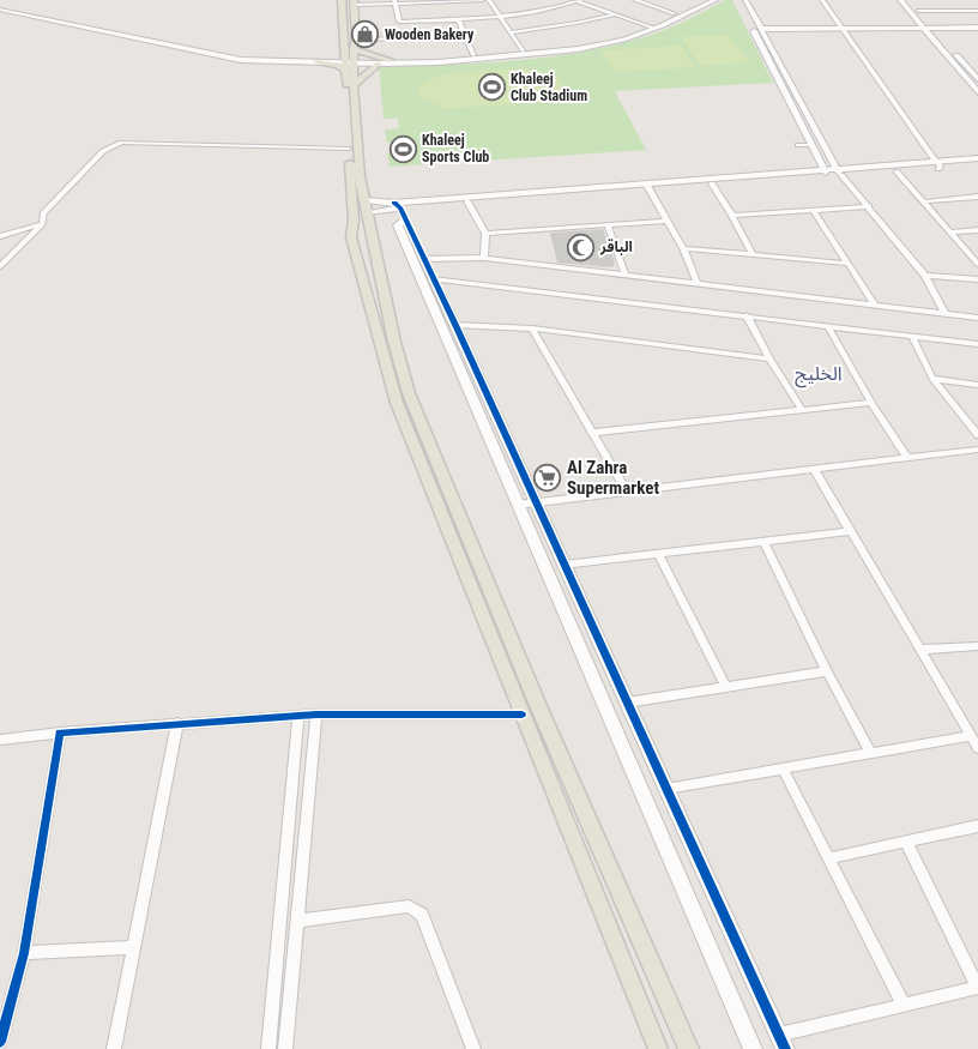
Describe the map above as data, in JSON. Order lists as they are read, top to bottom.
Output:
{
  "districts": ["الخليج"],
  "places": {
    "shop": ["Wooden Bakery"],
    "sports": ["Khaleej Club Stadium", "Khaleej Sports Club"],
    "mosque": ["الباقر"],
    "supermarket": ["Al Zahra Supermarket"]
  }
}
